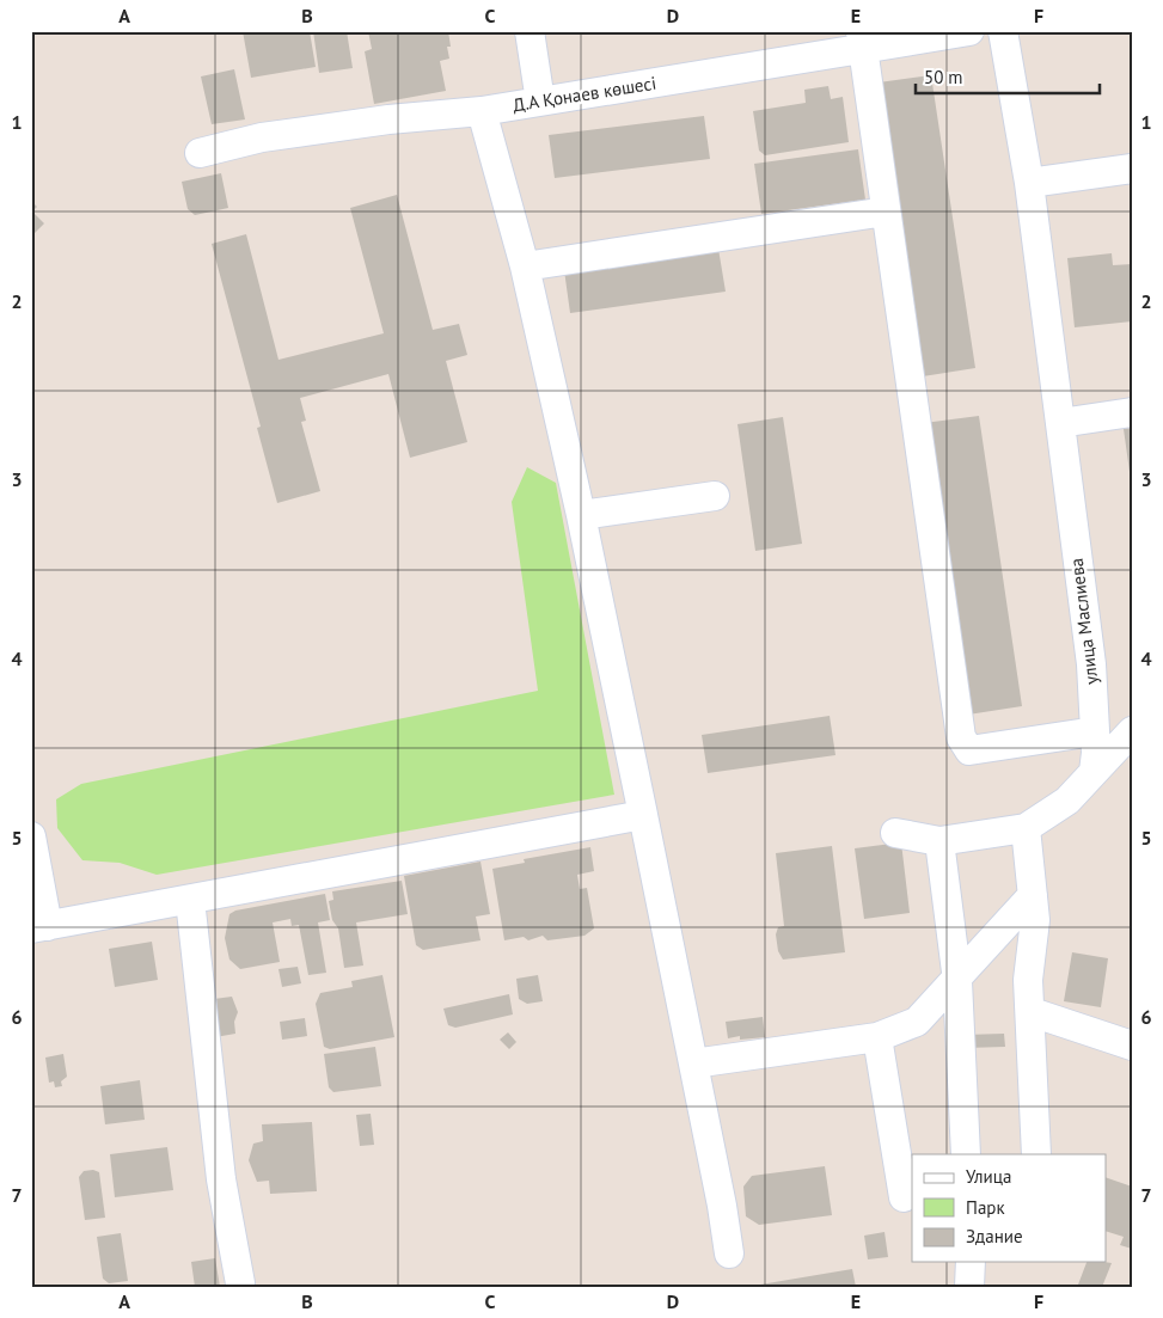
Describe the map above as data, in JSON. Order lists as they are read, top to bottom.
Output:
{
  "streets": {
    "street": ["Д.А Қонаев көшесі", "улица Маслиева"]
  },
  "legend": ["Улица", "Парк", "Здание"],
  "scale_bar": "50 m",
  "grid": {
    "columns": [
      "A",
      "B",
      "C",
      "D",
      "E",
      "F"
    ],
    "rows": [
      "1",
      "2",
      "3",
      "4",
      "5",
      "6",
      "7"
    ]
  }
}
